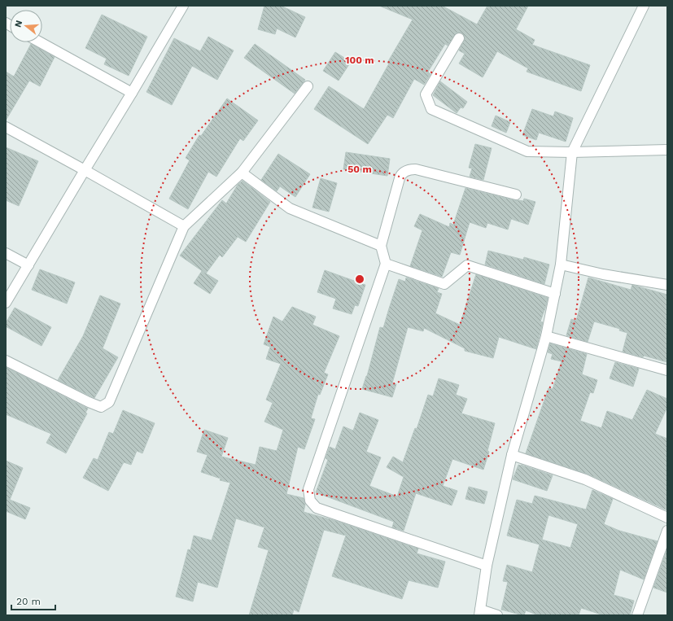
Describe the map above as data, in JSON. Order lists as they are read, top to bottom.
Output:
{
  "scale_bar": "20 m",
  "north": "left",
  "rings": ["100 m", "50 m"]
}
